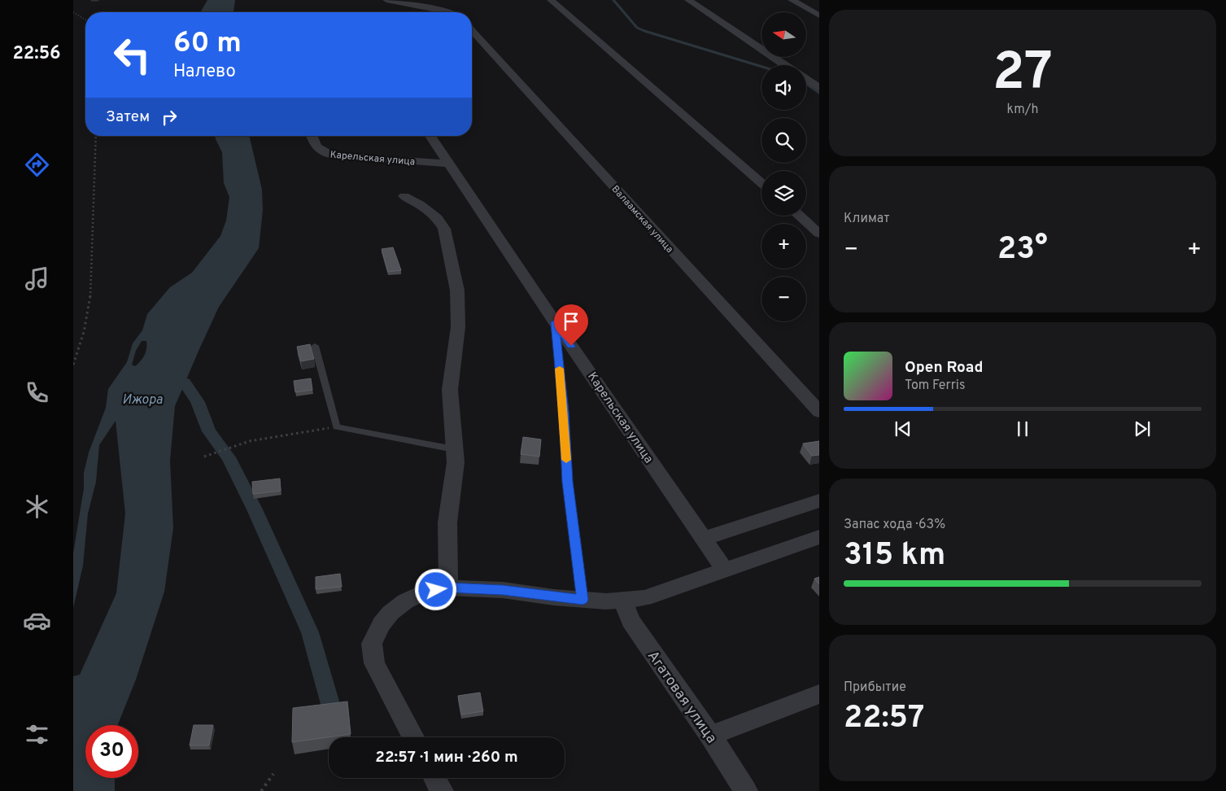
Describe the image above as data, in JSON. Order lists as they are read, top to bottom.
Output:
{
  "streets": {
    "street": ["Карельская улица", "Валаамская улица", "Агатовая улица"]
  },
  "water": ["Ижора"],
  "north": "left",
  "page": {
    "tabs": "22:56",
    "tile": [
      ["27", "km/h"],
      "Климат",
      ["Запас хода · 63%", "315 km"],
      ["Прибытие", "22:57"]
    ],
    "map_buttons": ["+", "−"],
    "turn": ["60 m", "Налево"],
    "then": "Затем",
    "heat": ["−", "23°", "+"],
    "song": ["Open Road", "Tom Ferris"],
    "limit": "30",
    "trip": "22:57 · 1 мин · 260 m"
  }
}
